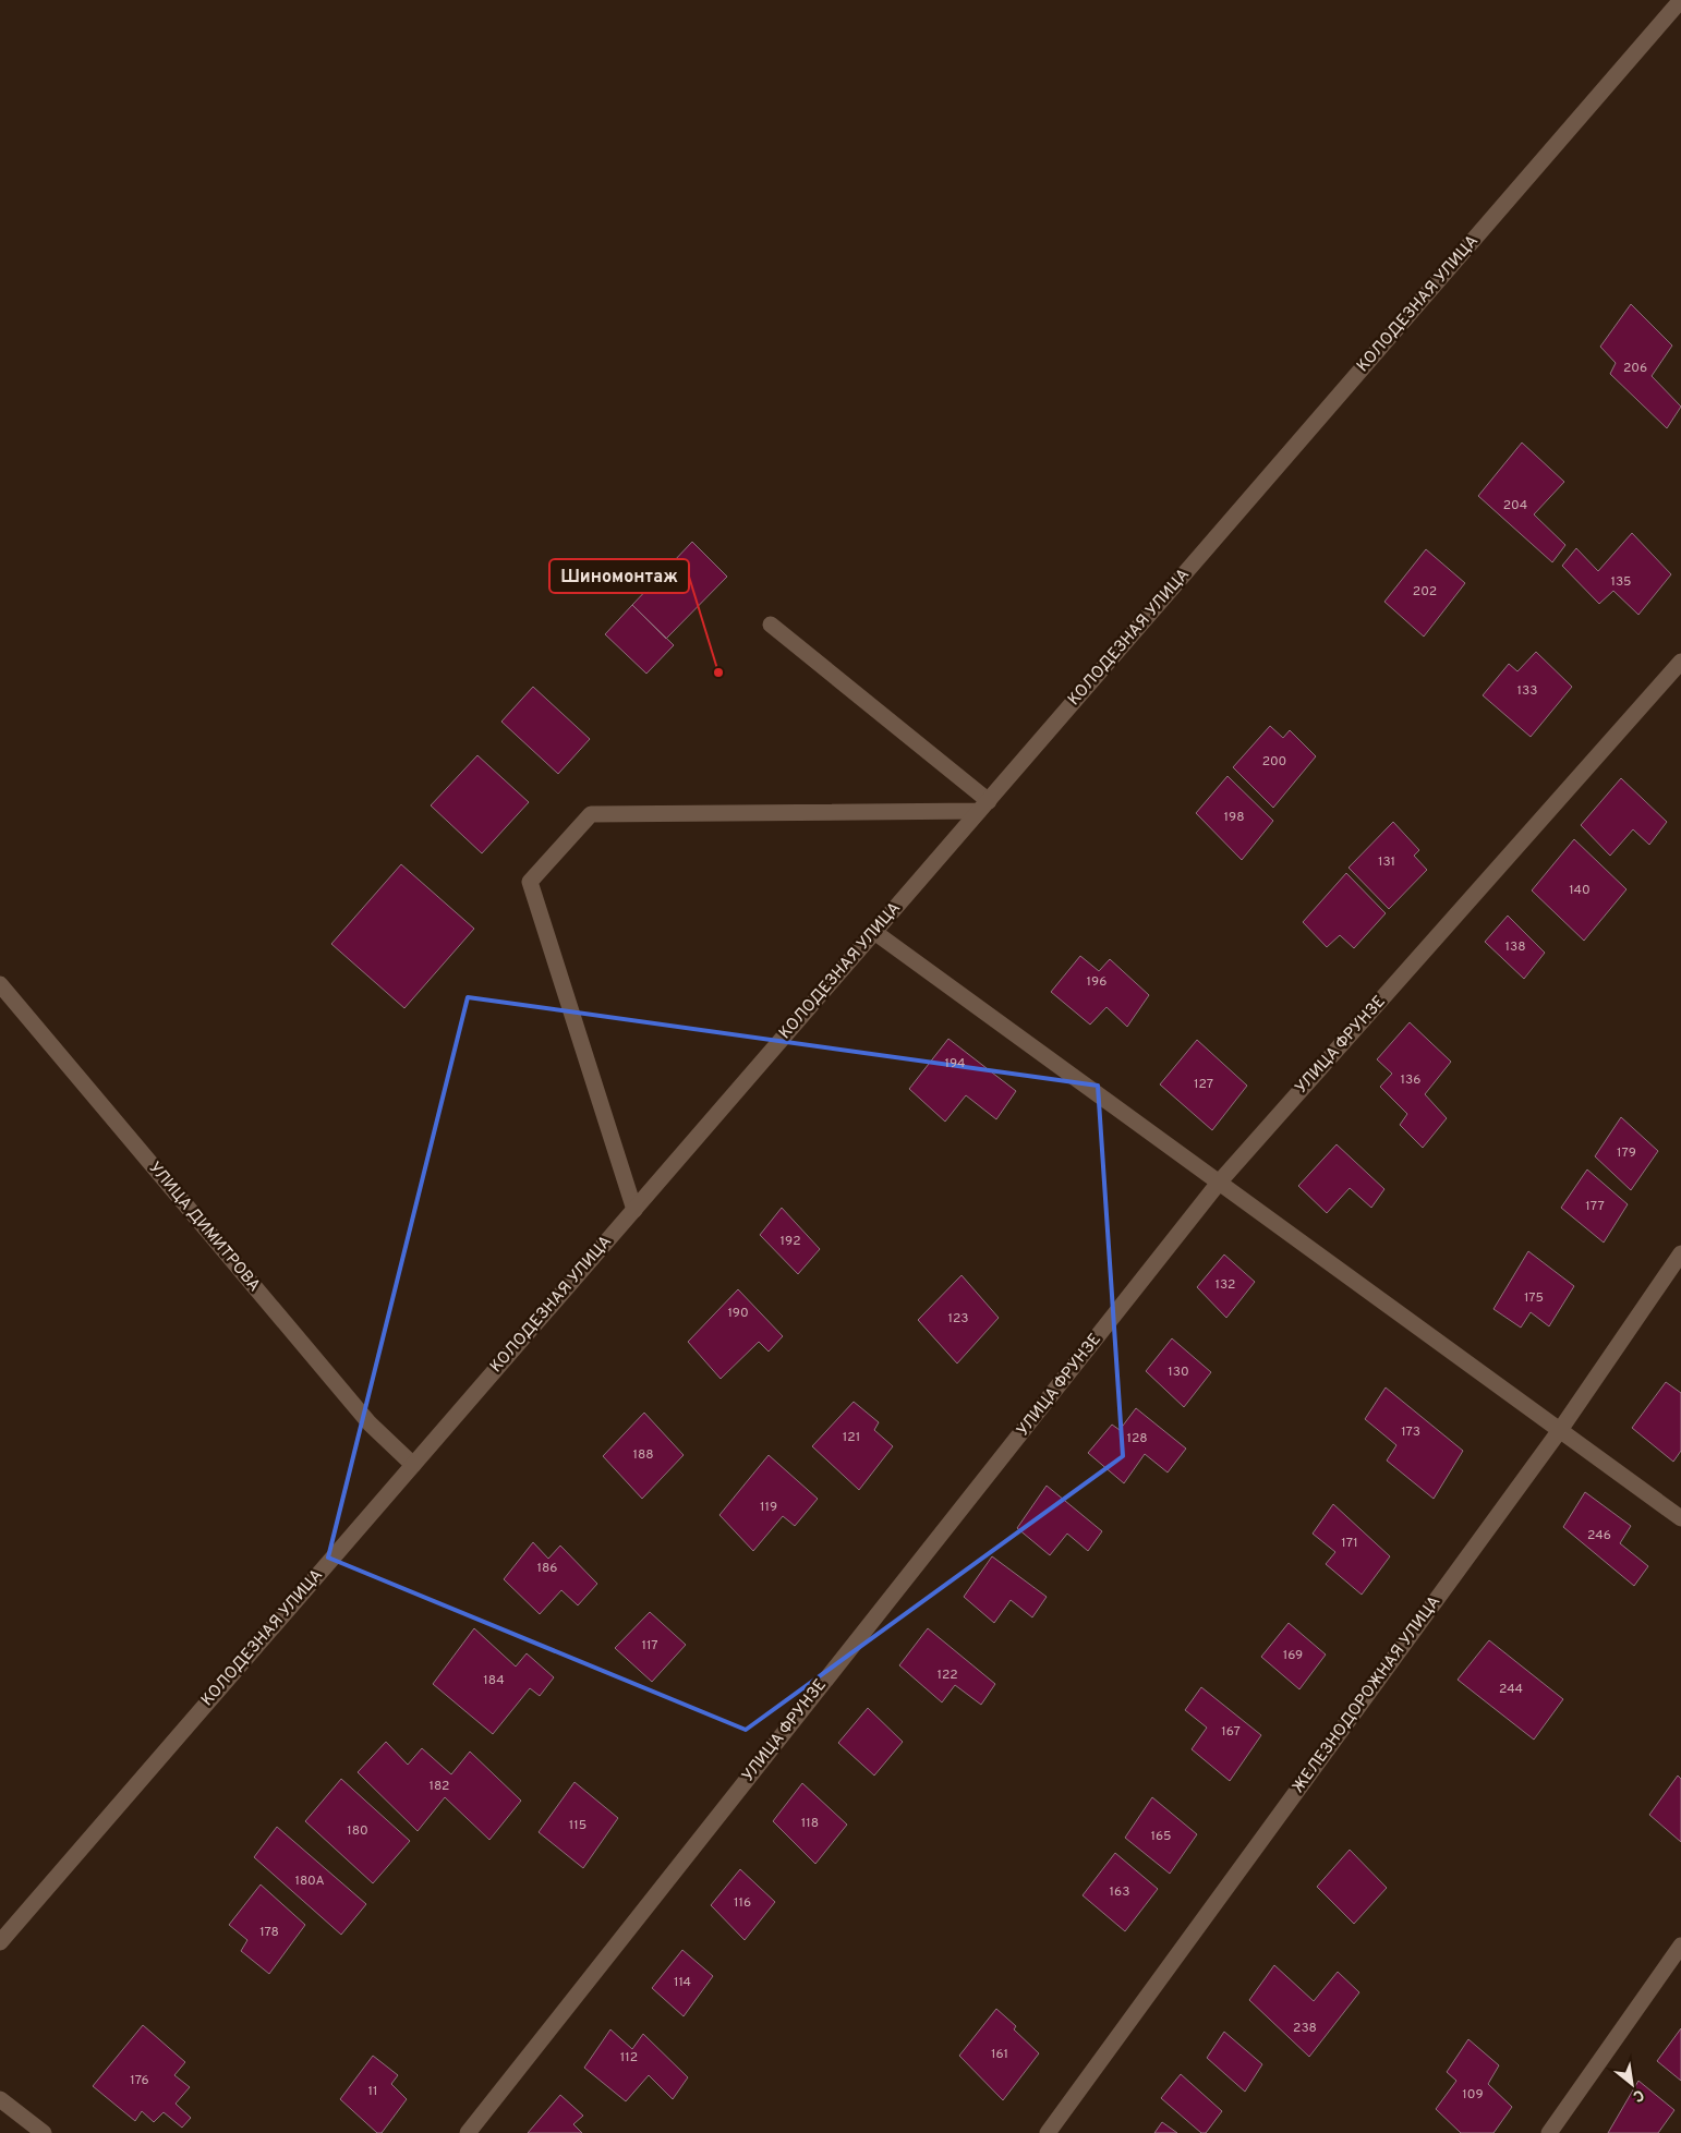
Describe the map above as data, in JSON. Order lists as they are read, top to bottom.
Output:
{
  "streets": {
    "street": [
      "КОЛОДЕЗНАЯ УЛИЦА",
      "УЛИЦА ФРУНЗЕ",
      "УЛИЦА ДИМИТРОВА",
      "ЖЕЛЕЗНОДОРОЖНАЯ УЛИЦА"
    ]
  },
  "crossings": [
    ["КОЛОДЕЗНАЯ УЛИЦА", "УЛИЦА ДИМИТРОВА"]
  ],
  "places": ["Шиномонтаж"],
  "house_numbers": [
    "206",
    "204",
    "135",
    "202",
    "133",
    "200",
    "198",
    "131",
    "140",
    "138",
    "196",
    "194",
    "136",
    "127",
    "179",
    "177",
    "192",
    "132",
    "175",
    "190",
    "123",
    "130",
    "173",
    "121",
    "128",
    "188",
    "119",
    "246",
    "171",
    "186",
    "117",
    "169",
    "122",
    "184",
    "244",
    "167",
    "182",
    "118",
    "115",
    "180",
    "165",
    "180А",
    "163",
    "116",
    "178",
    "114",
    "238",
    "161",
    "112",
    "176",
    "11",
    "109"
  ],
  "north": "bottom right"
}
